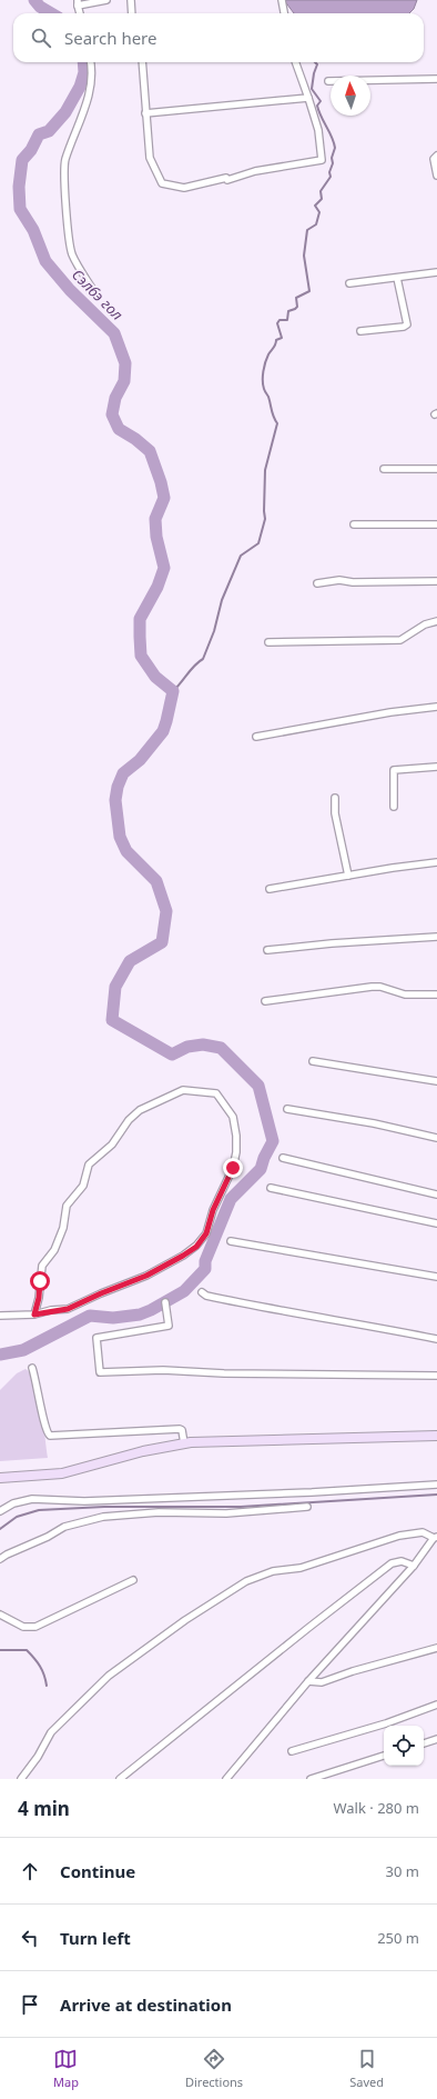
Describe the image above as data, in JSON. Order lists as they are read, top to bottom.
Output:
{
  "water": ["Сэлбэ гол"],
  "north": "top",
  "page": {
    "search": "Search here",
    "heading": ["4 min", "Walk · 280 m"],
    "list": [
      ["Continue", "30 m"],
      ["Turn left", "250 m"],
      "Arrive at destination"
    ],
    "nav": ["Map", "Directions", "Saved"]
  }
}
